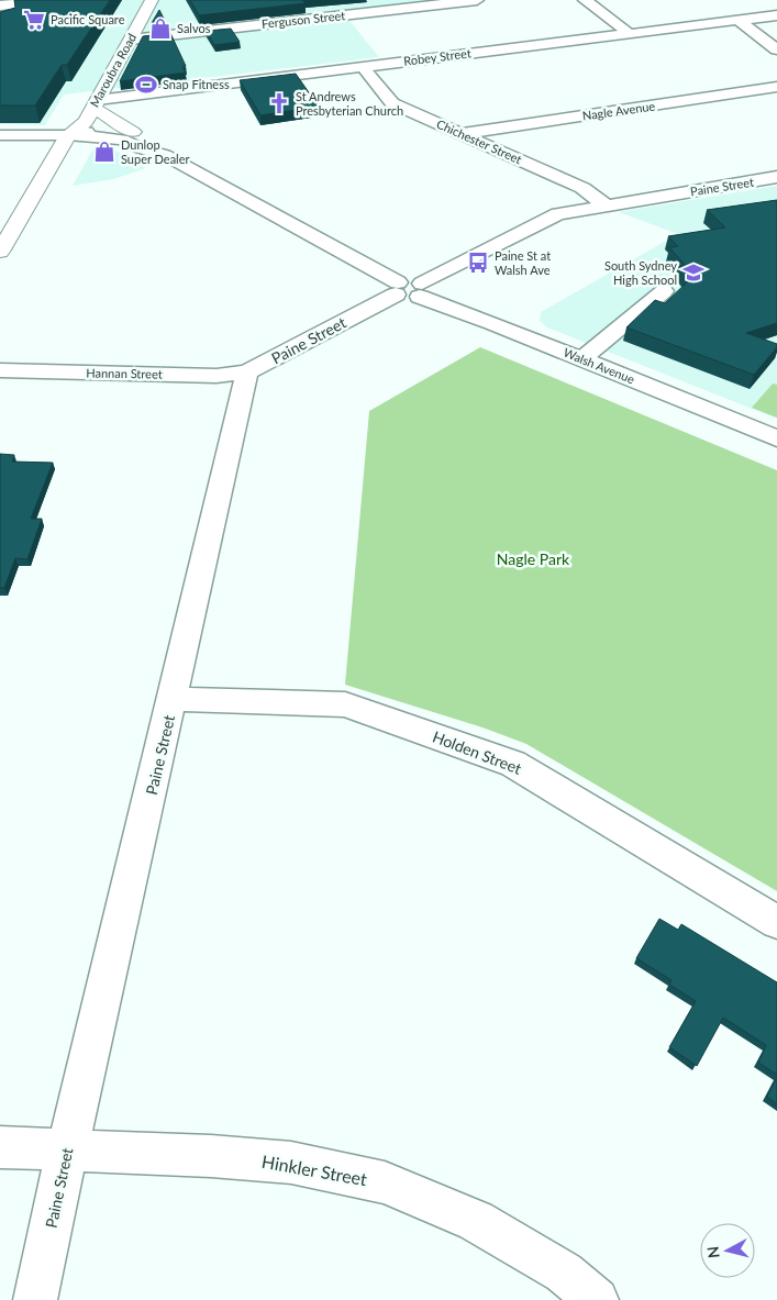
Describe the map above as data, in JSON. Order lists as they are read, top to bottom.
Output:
{
  "streets": {
    "main road": ["Maroubra Road"],
    "street": [
      "Ferguson Street",
      "Robey Street",
      "Nagle Avenue",
      "Chichester Street",
      "Paine Street",
      "Walsh Avenue",
      "Hannan Street",
      "Holden Street",
      "Hinkler Street"
    ]
  },
  "crossings": [
    ["Ferguson Street", "Maroubra Road"],
    ["Robey Street", "Maroubra Road"],
    ["Robey Street", "Chichester Street"],
    ["Maroubra Road", "Walsh Avenue"],
    ["Nagle Avenue", "Chichester Street"],
    ["Chichester Street", "Paine Street"],
    ["Paine Street", "Walsh Avenue"],
    ["Paine Street", "Hannan Street"],
    ["Paine Street", "Holden Street"],
    ["Paine Street", "Hinkler Street"]
  ],
  "parks": ["Nagle Park"],
  "places": {
    "supermarket": ["Pacific Square"],
    "shop": ["Salvos", "Dunlop Super Dealer"],
    "sports": ["Snap Fitness"],
    "church": ["St Andrews Presbyterian Church"],
    "bus stop": ["Paine St at Walsh Ave"],
    "school or university": ["South Sydney High School"]
  },
  "north": "left"
}
